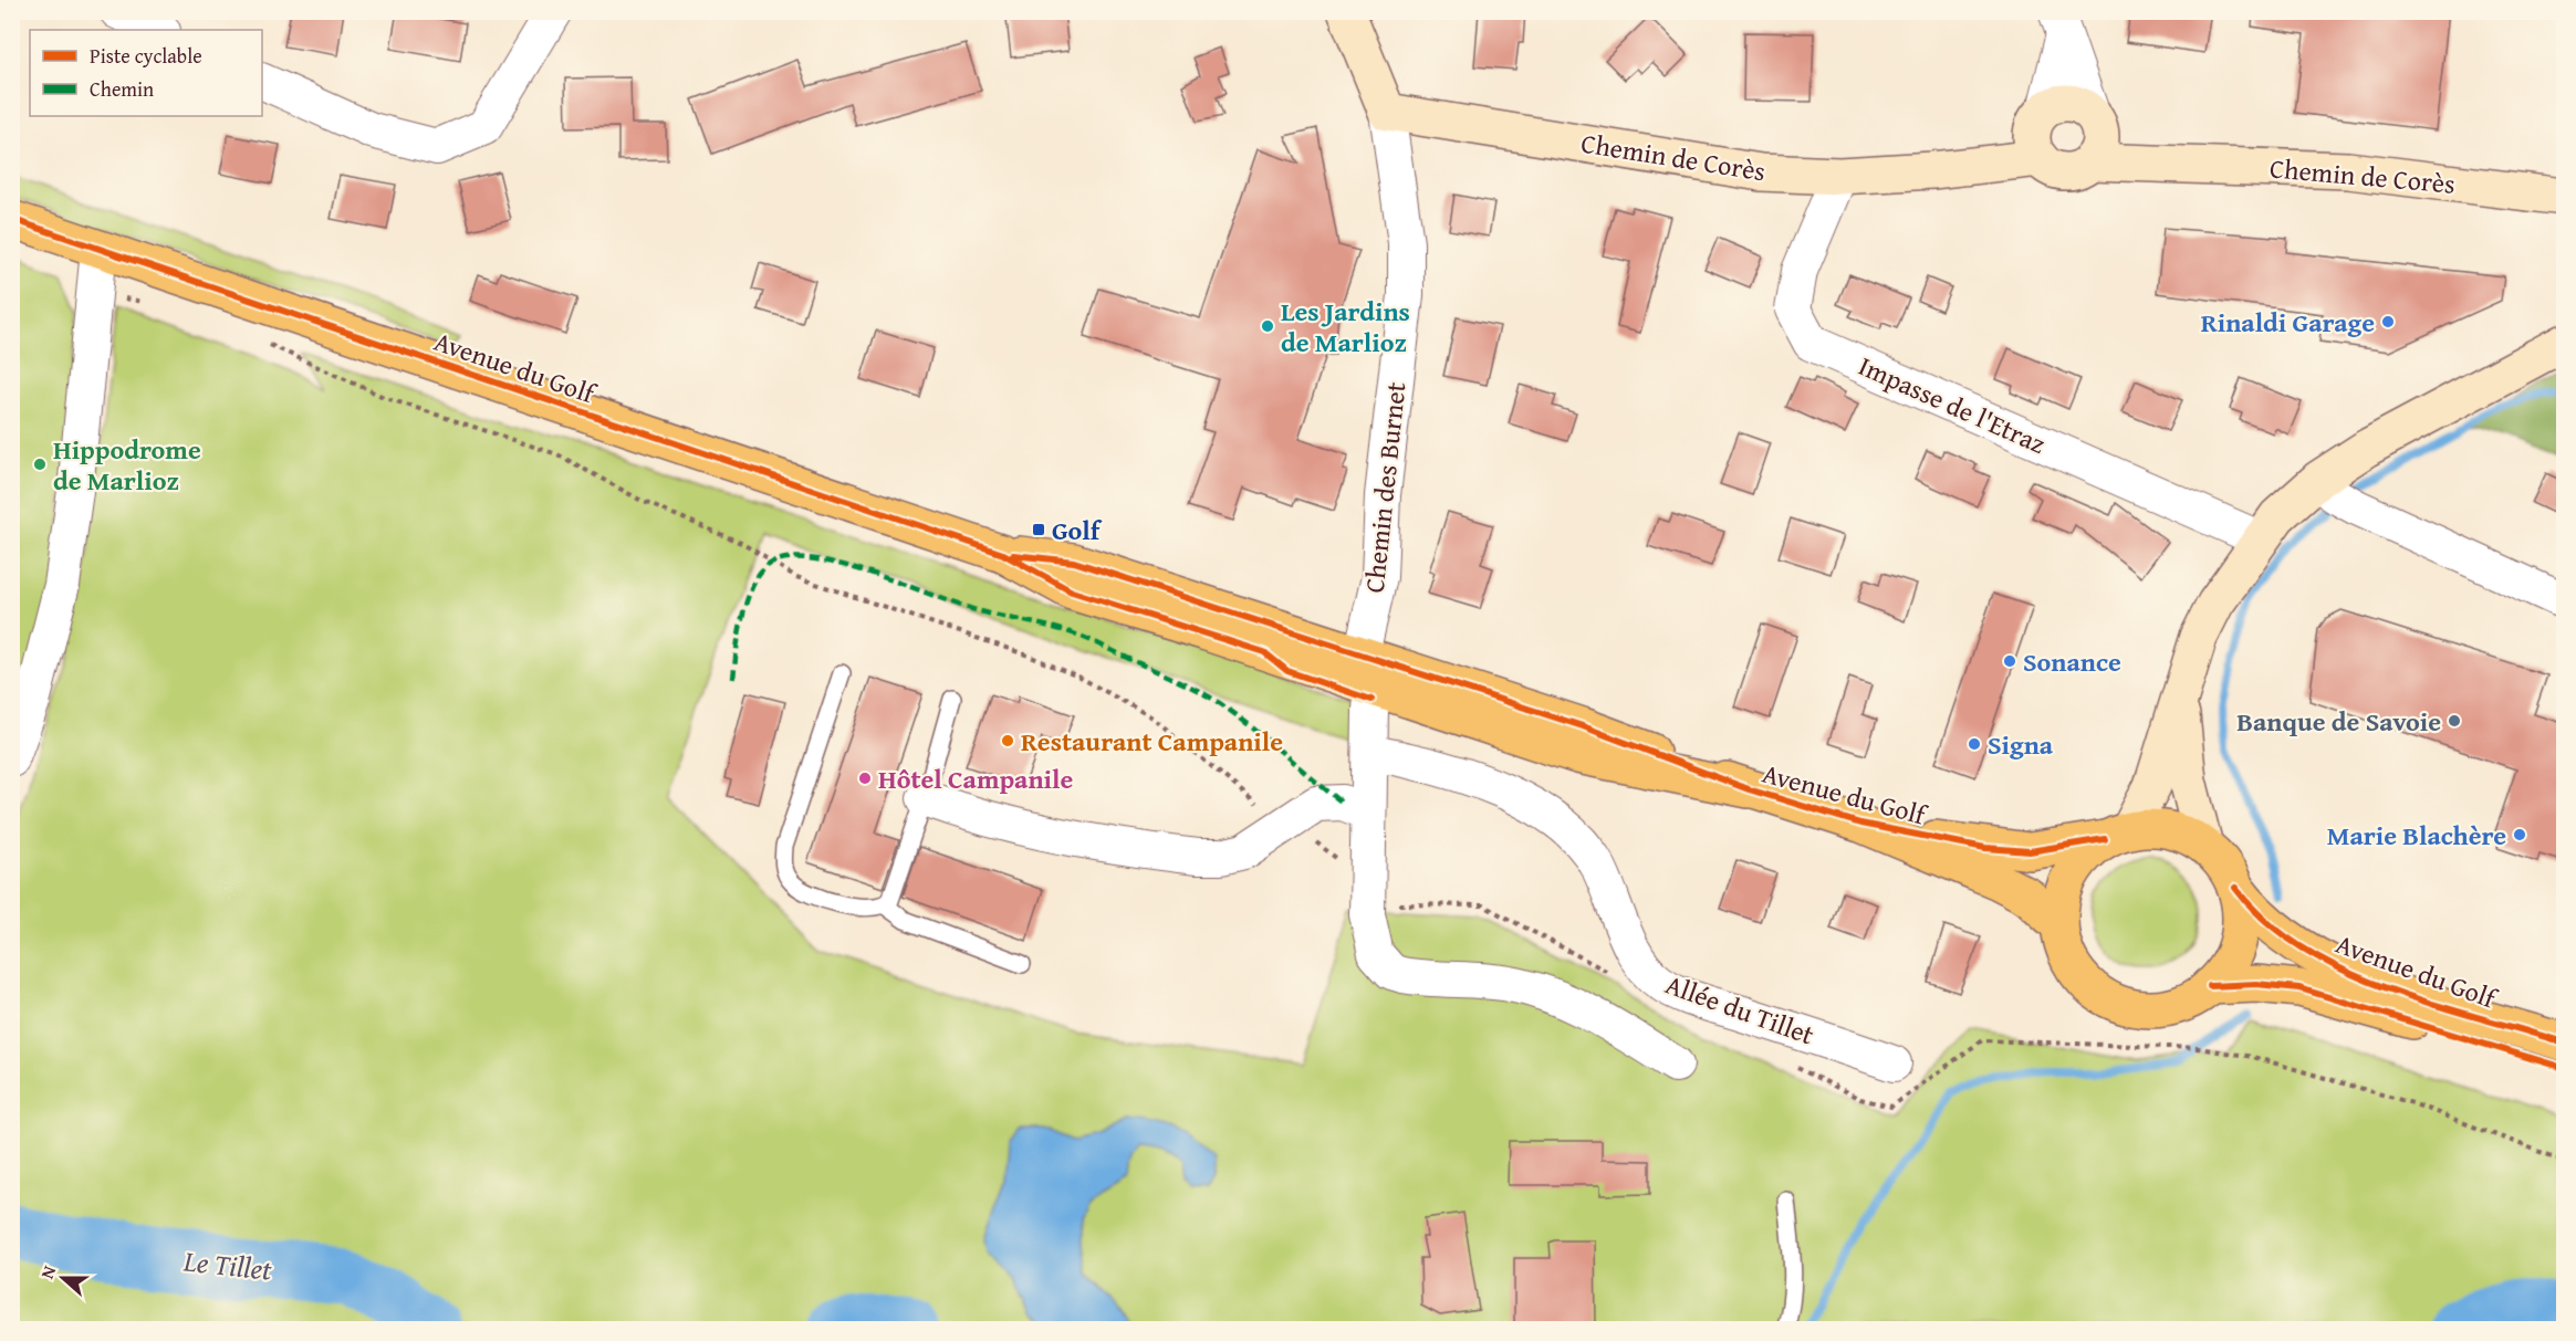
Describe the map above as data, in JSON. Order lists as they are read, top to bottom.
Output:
{
  "streets": {
    "main road": ["Avenue du Golf"],
    "street": [
      "Chemin de Corès",
      "Impasse de l'Etraz",
      "Chemin des Burnet",
      "Allée du Tillet"
    ]
  },
  "crossings": [
    ["Chemin de Corès", "Impasse de l'Etraz"],
    ["Chemin de Corès", "Chemin des Burnet"],
    ["Avenue du Golf", "Chemin des Burnet"]
  ],
  "water": ["Le Tillet"],
  "places": {
    "other": [
      "Rinaldi Garage",
      "Les Jardins de Marlioz",
      "Hippodrome de Marlioz",
      "Sonance",
      "Banque de Savoie",
      "Restaurant Campanile",
      "Signa",
      "Hôtel Campanile",
      "Marie Blachère"
    ],
    "transit": ["Golf"]
  },
  "legend": ["Piste cyclable", "Chemin"],
  "north": "left"
}
